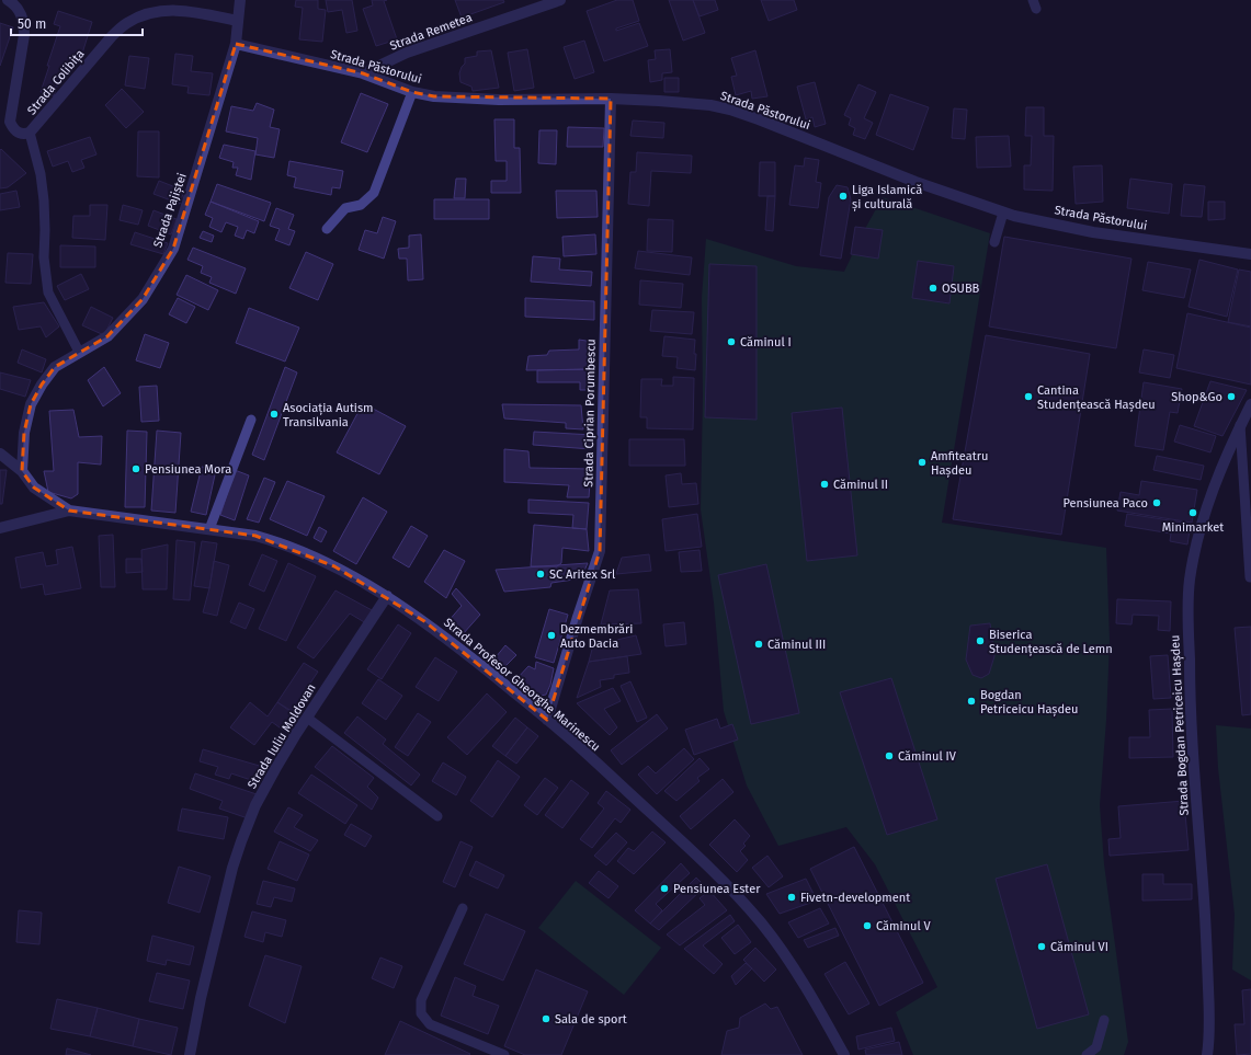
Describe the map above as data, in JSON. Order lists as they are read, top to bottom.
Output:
{
  "streets": {
    "street": [
      "Strada Remetea",
      "Strada Păstorului",
      "Strada Colibița",
      "Strada Pajiștei",
      "Strada Ciprian Porumbescu",
      "Strada Profesor Gheorghe Marinescu",
      "Strada Bogdan Petriceicu Hașdeu",
      "Strada Iuliu Moldovan"
    ]
  },
  "crossings": [
    ["Strada Remetea", "Strada Păstorului"],
    ["Strada Păstorului", "Strada Pajiștei"],
    ["Strada Păstorului", "Strada Ciprian Porumbescu"],
    ["Strada Colibița", "Strada Pajiștei"],
    ["Strada Ciprian Porumbescu", "Strada Profesor Gheorghe Marinescu"],
    ["Strada Profesor Gheorghe Marinescu", "Strada Iuliu Moldovan"]
  ],
  "places": [
    "Liga Islamică și culturală",
    "OSUBB",
    "Căminul I",
    "Cantina Studențească Hașdeu",
    "Shop&Go",
    "Asociația Autism Transilvania",
    "Amfiteatru Hașdeu",
    "Pensiunea Mora",
    "Căminul II",
    "Pensiunea Paco",
    "Minimarket",
    "SC Aritex Srl",
    "Dezmembrări Auto Dacia",
    "Biserica Studențească de Lemn",
    "Căminul III",
    "Bogdan Petriceicu Hașdeu",
    "Căminul IV",
    "Pensiunea Ester",
    "Fivetn-development",
    "Căminul V",
    "Căminul VI",
    "Sala de sport"
  ],
  "scale_bar": "50 m"
}
